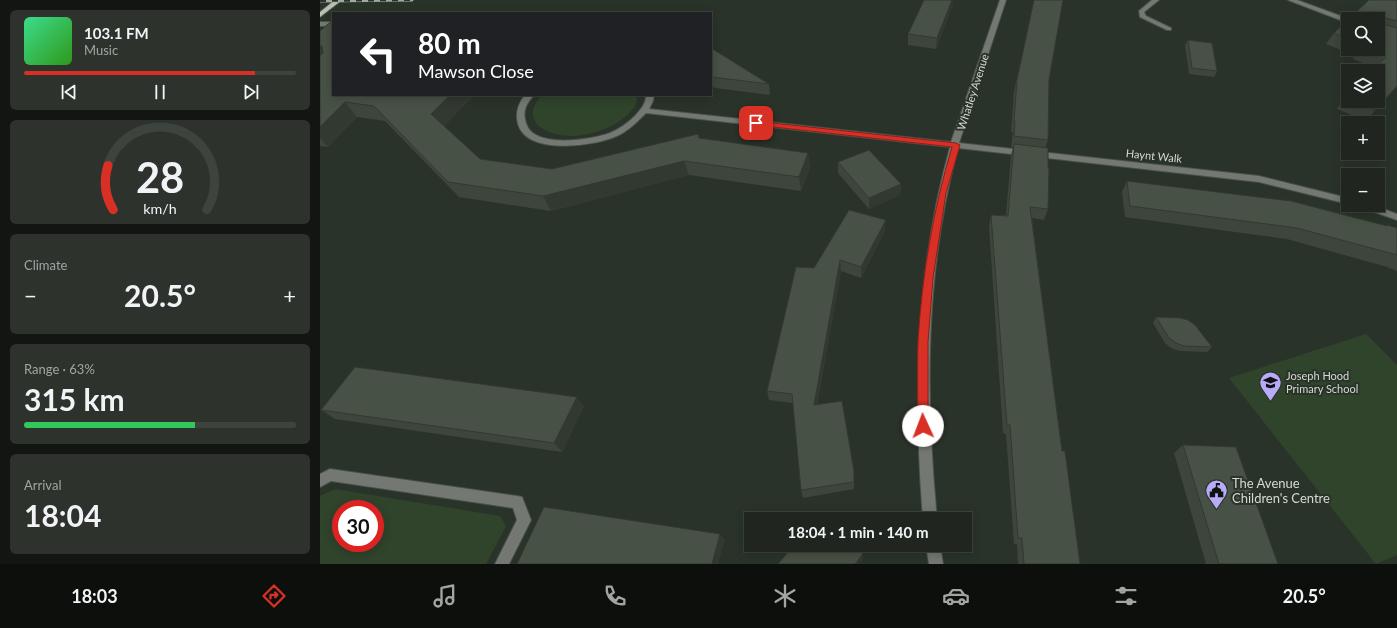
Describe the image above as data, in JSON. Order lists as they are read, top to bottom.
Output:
{
  "streets": {
    "street": ["Whatley Avenue", "Haynt Walk"]
  },
  "crossings": [
    ["Whatley Avenue", "Haynt Walk"]
  ],
  "places": {
    "school or university": ["Joseph Hood Primary School"],
    "public building": ["The Avenue Children's Centre"]
  },
  "page": {
    "map_buttons": ["+", "−"],
    "turn": ["80 m", "Mawson Close"],
    "song": ["103.1 FM", "Music"],
    "tile": [
      "Climate",
      ["Range · 63%", "315 km"],
      ["Arrival", "18:04"]
    ],
    "heat": ["−", "20.5°", "+"],
    "limit": "30",
    "trip": "18:04 · 1 min · 140 m",
    "tabs": ["18:03", "20.5°"],
    "gauge": ["28", "km/h"]
  }
}
